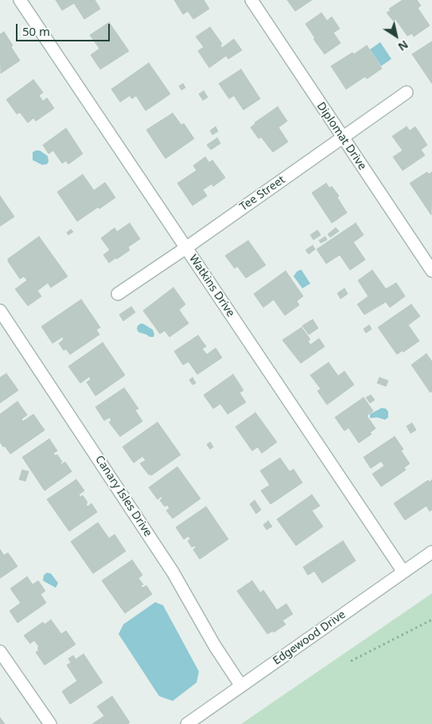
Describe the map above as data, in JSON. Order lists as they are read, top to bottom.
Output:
{
  "streets": {
    "street": [
      "Diplomat Drive",
      "Tee Street",
      "Watkins Drive",
      "Canary Isles Drive",
      "Edgewood Drive"
    ]
  },
  "crossings": [
    ["Diplomat Drive", "Tee Street"],
    ["Tee Street", "Watkins Drive"],
    ["Watkins Drive", "Edgewood Drive"],
    ["Canary Isles Drive", "Edgewood Drive"]
  ],
  "scale_bar": "50 m",
  "north": "bottom right"
}
